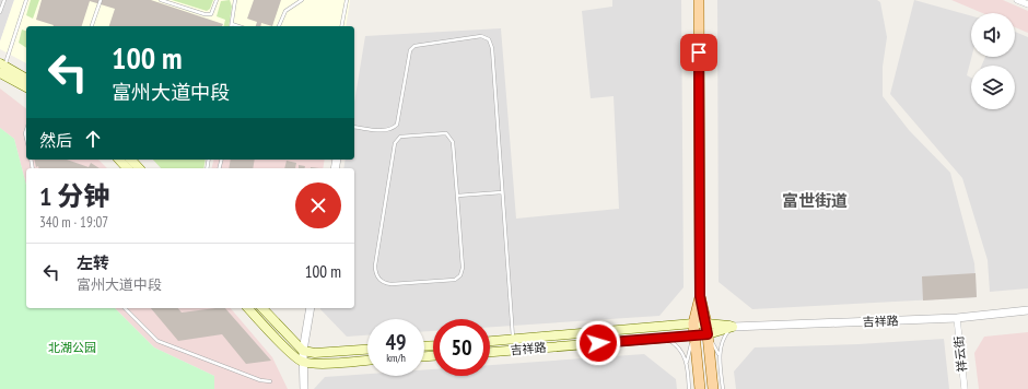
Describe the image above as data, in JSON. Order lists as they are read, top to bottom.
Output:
{
  "streets": {
    "main road": ["吉祥路"],
    "street": ["祥云街"]
  },
  "crossings": [
    ["吉祥路", "祥云街"]
  ],
  "districts": ["富世街道"],
  "parks": ["北湖公园"],
  "page": {
    "turn": ["100 m", "富州大道中段"],
    "then": "然后",
    "heading": ["1 分钟", "340 m · 19:07"],
    "list": [
      {
        "name": "左转",
        "note": "富州大道中段",
        "value": "100 m"
      }
    ],
    "speed": "49 km/h",
    "limit": "50"
  }
}
